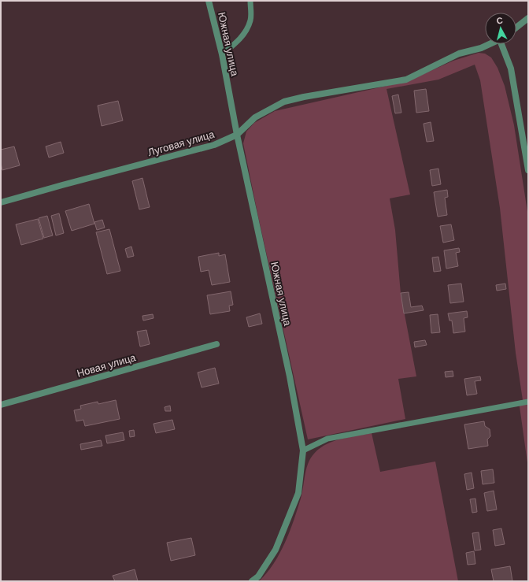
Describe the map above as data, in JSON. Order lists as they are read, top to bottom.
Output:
{
  "streets": {
    "street": ["Южная улица", "Луговая улица", "Новая улица"]
  },
  "crossings": [
    ["Южная улица", "Луговая улица"]
  ],
  "north": "top"
}
